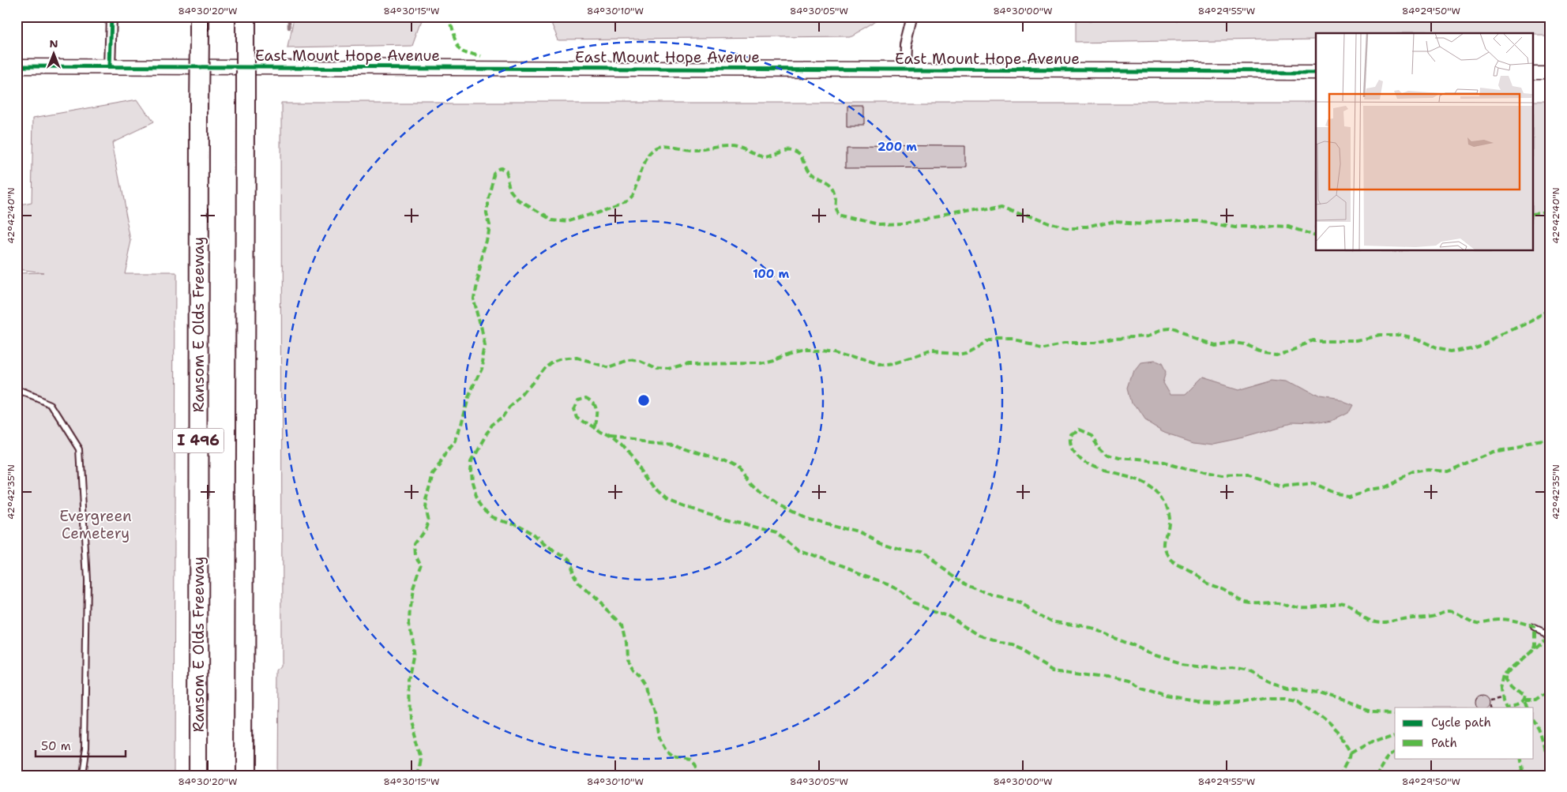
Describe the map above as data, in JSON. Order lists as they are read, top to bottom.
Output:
{
  "streets": {
    "highway": ["Ransom E Olds Freeway", "I 496"],
    "street": ["East Mount Hope Avenue"]
  },
  "parks": ["Evergreen Cemetery"],
  "legend": ["Cycle path", "Path"],
  "scale_bar": "50 m",
  "north": "top",
  "coordinates": [
    "84°30'20\"W",
    "84°30'15\"W",
    "84°30'10\"W",
    "84°30'05\"W",
    "84°30'00\"W",
    "84°29'55\"W",
    "84°29'50\"W",
    "42°42'40\"N",
    "42°42'35\"N"
  ],
  "rings": ["200 m", "100 m"]
}
